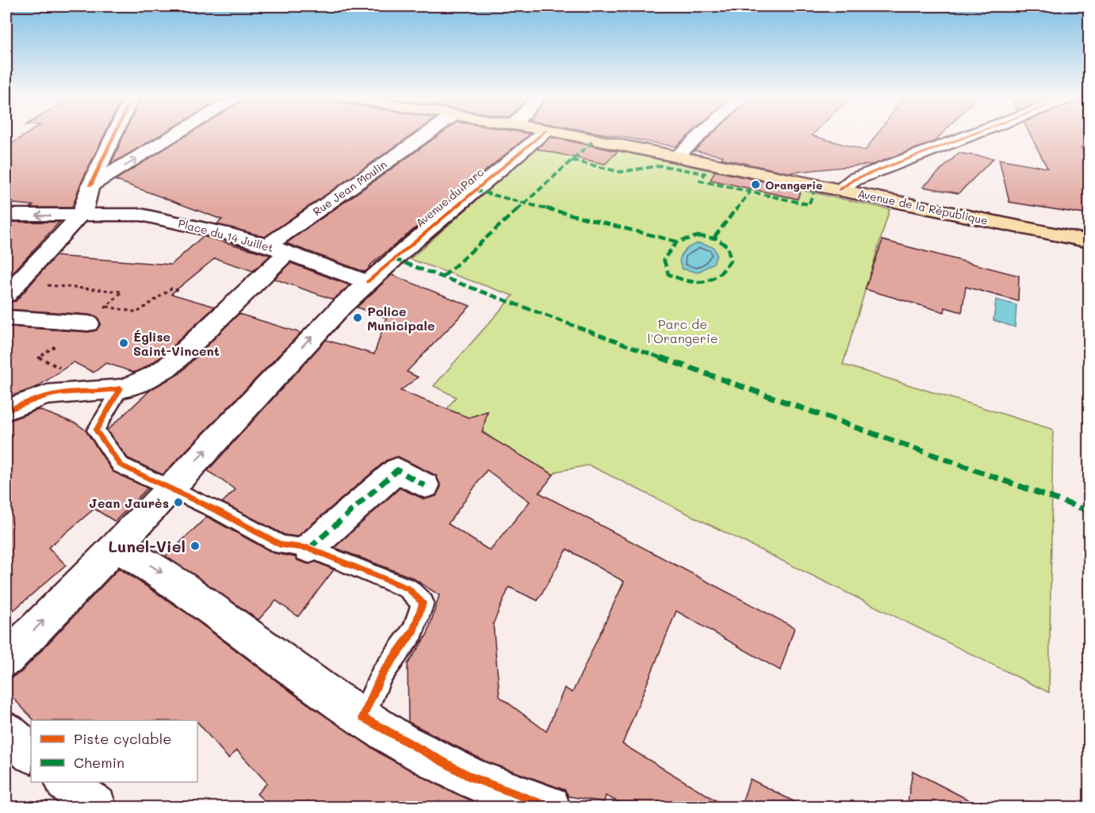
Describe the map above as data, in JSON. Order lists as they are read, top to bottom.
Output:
{
  "streets": {
    "main road": ["Avenue de la République"],
    "street": ["Rue Jean Moulin", "Avenue du Parc", "Place du 14 Juillet"]
  },
  "crossings": [
    ["Rue Jean Moulin", "Place du 14 Juillet"],
    ["Avenue du Parc", "Place du 14 Juillet"]
  ],
  "one_way": ["Avenue du Parc"],
  "parks": ["Parc de l'Orangerie"],
  "places": [
    "Orangerie",
    "Police Municipale",
    "Église Saint-Vincent",
    "Jean Jaurès",
    "Lunel-Viel"
  ],
  "legend": ["Piste cyclable", "Chemin"]
}
